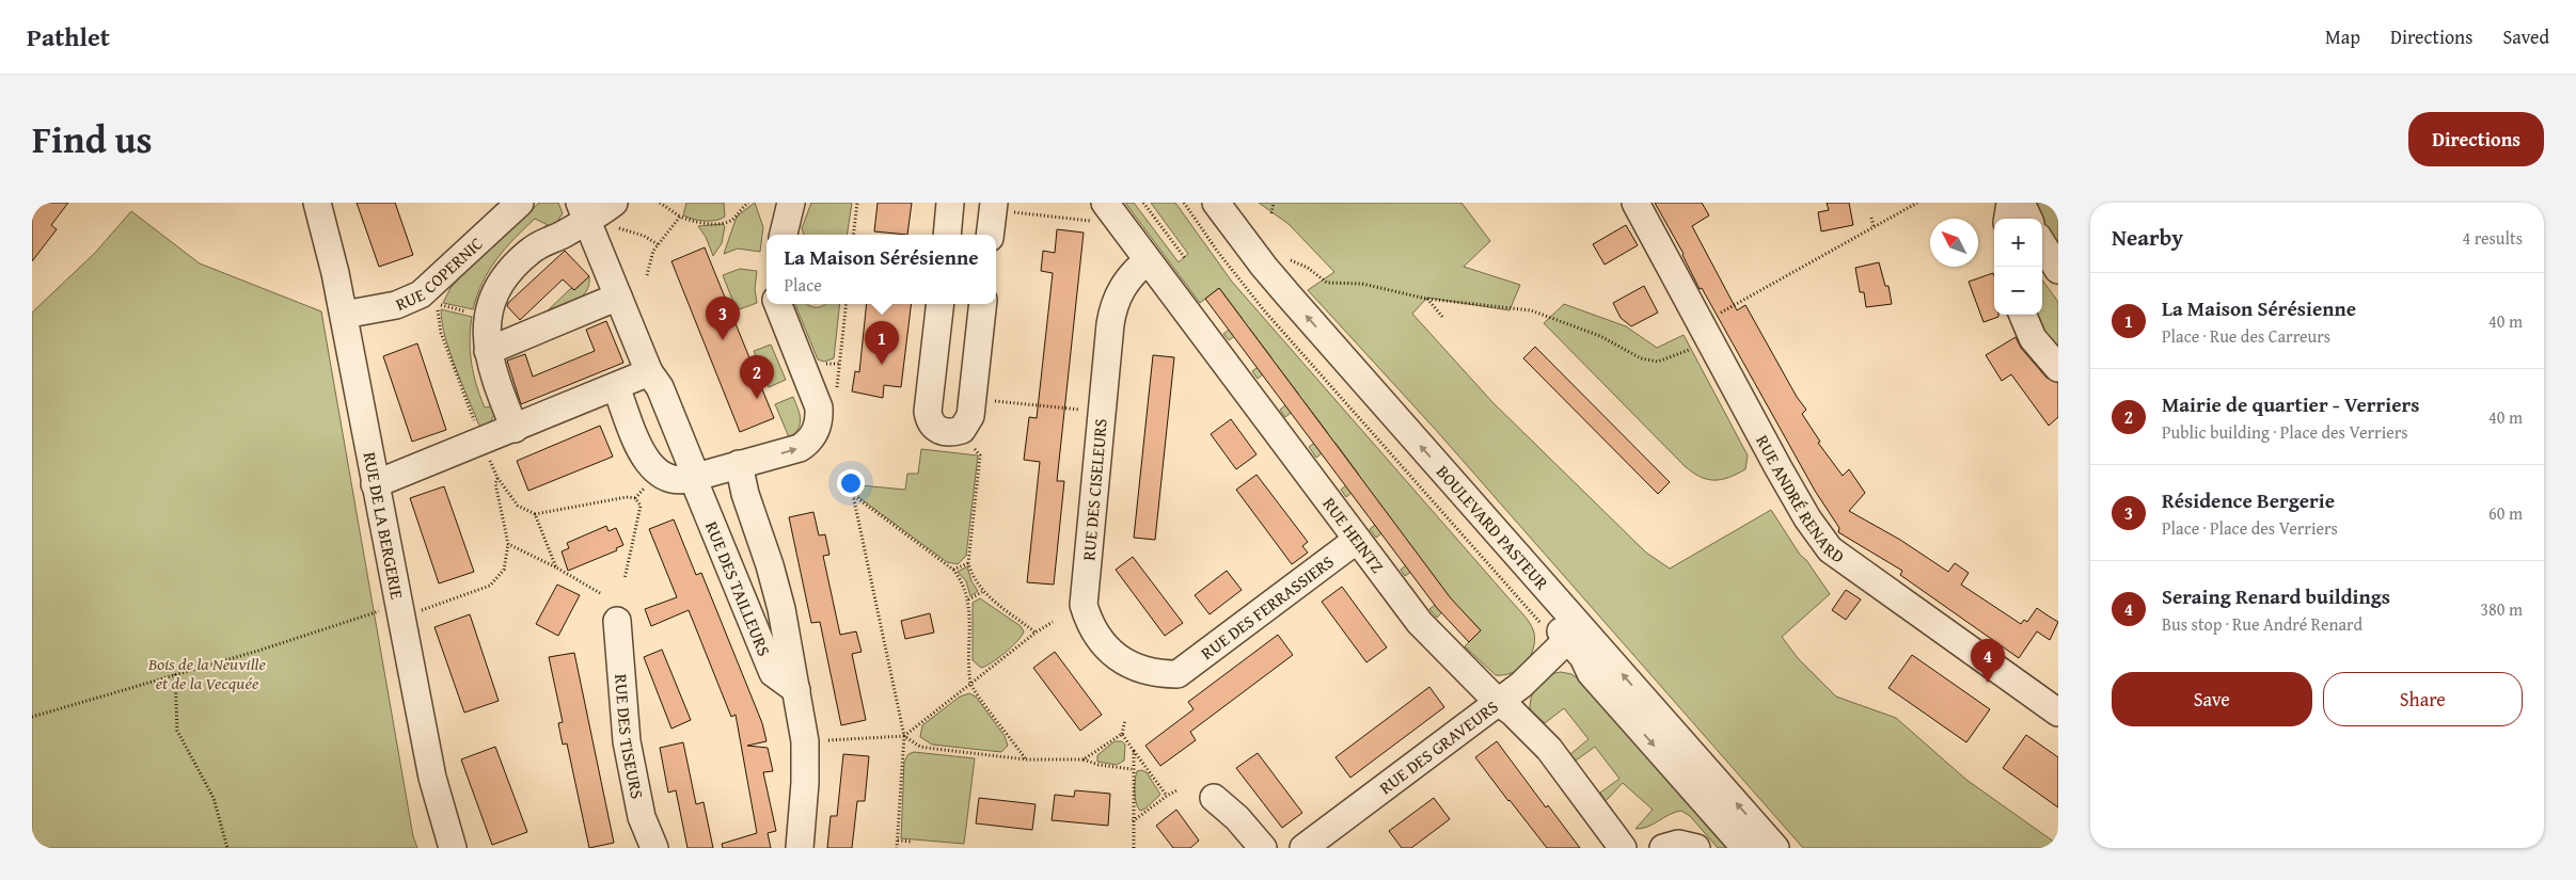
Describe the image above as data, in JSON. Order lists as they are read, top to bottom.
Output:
{
  "streets": {
    "street": [
      "RUE COPERNIC",
      "RUE DES CISELEURS",
      "RUE ANDRÉ RENARD",
      "RUE DE LA BERGERIE",
      "BOULEVARD PASTEUR",
      "RUE HEINTZ",
      "RUE DES TAILLEURS",
      "RUE DES FERRASSIERS",
      "RUE DES TISEURS",
      "RUE DES GRAVEURS"
    ]
  },
  "crossings": [
    ["RUE COPERNIC", "RUE DE LA BERGERIE"],
    ["RUE DES CISELEURS", "RUE HEINTZ"],
    ["RUE DES CISELEURS", "RUE DES FERRASSIERS"],
    ["BOULEVARD PASTEUR", "RUE DES GRAVEURS"],
    ["RUE HEINTZ", "RUE DES FERRASSIERS"],
    ["RUE HEINTZ", "RUE DES GRAVEURS"]
  ],
  "parks": ["Bois de la Neuville et de la Vecquée"],
  "north": "top left",
  "page": {
    "header": "Pathlet",
    "nav": ["Map", "Directions", "Saved"],
    "title": "Find us",
    "buttons": [
      "Directions",
      ["Save", "Share"]
    ],
    "heading": ["Nearby", "4 results"],
    "map_buttons": ["+", "−"],
    "popup": ["La Maison Sérésienne", "Place"],
    "list": [
      {
        "mark": "1",
        "name": "La Maison Sérésienne",
        "note": "Place · Rue des Carreurs",
        "value": "40 m"
      },
      {
        "mark": "2",
        "name": "Mairie de quartier - Verriers",
        "note": "Public building · Place des Verriers",
        "value": "40 m"
      },
      {
        "mark": "3",
        "name": "Résidence Bergerie",
        "note": "Place · Place des Verriers",
        "value": "60 m"
      },
      {
        "mark": "4",
        "name": "Seraing Renard buildings",
        "note": "Bus stop · Rue André Renard",
        "value": "380 m"
      }
    ],
    "pins": [
      "3",
      "1",
      "2",
      "4"
    ]
  }
}
